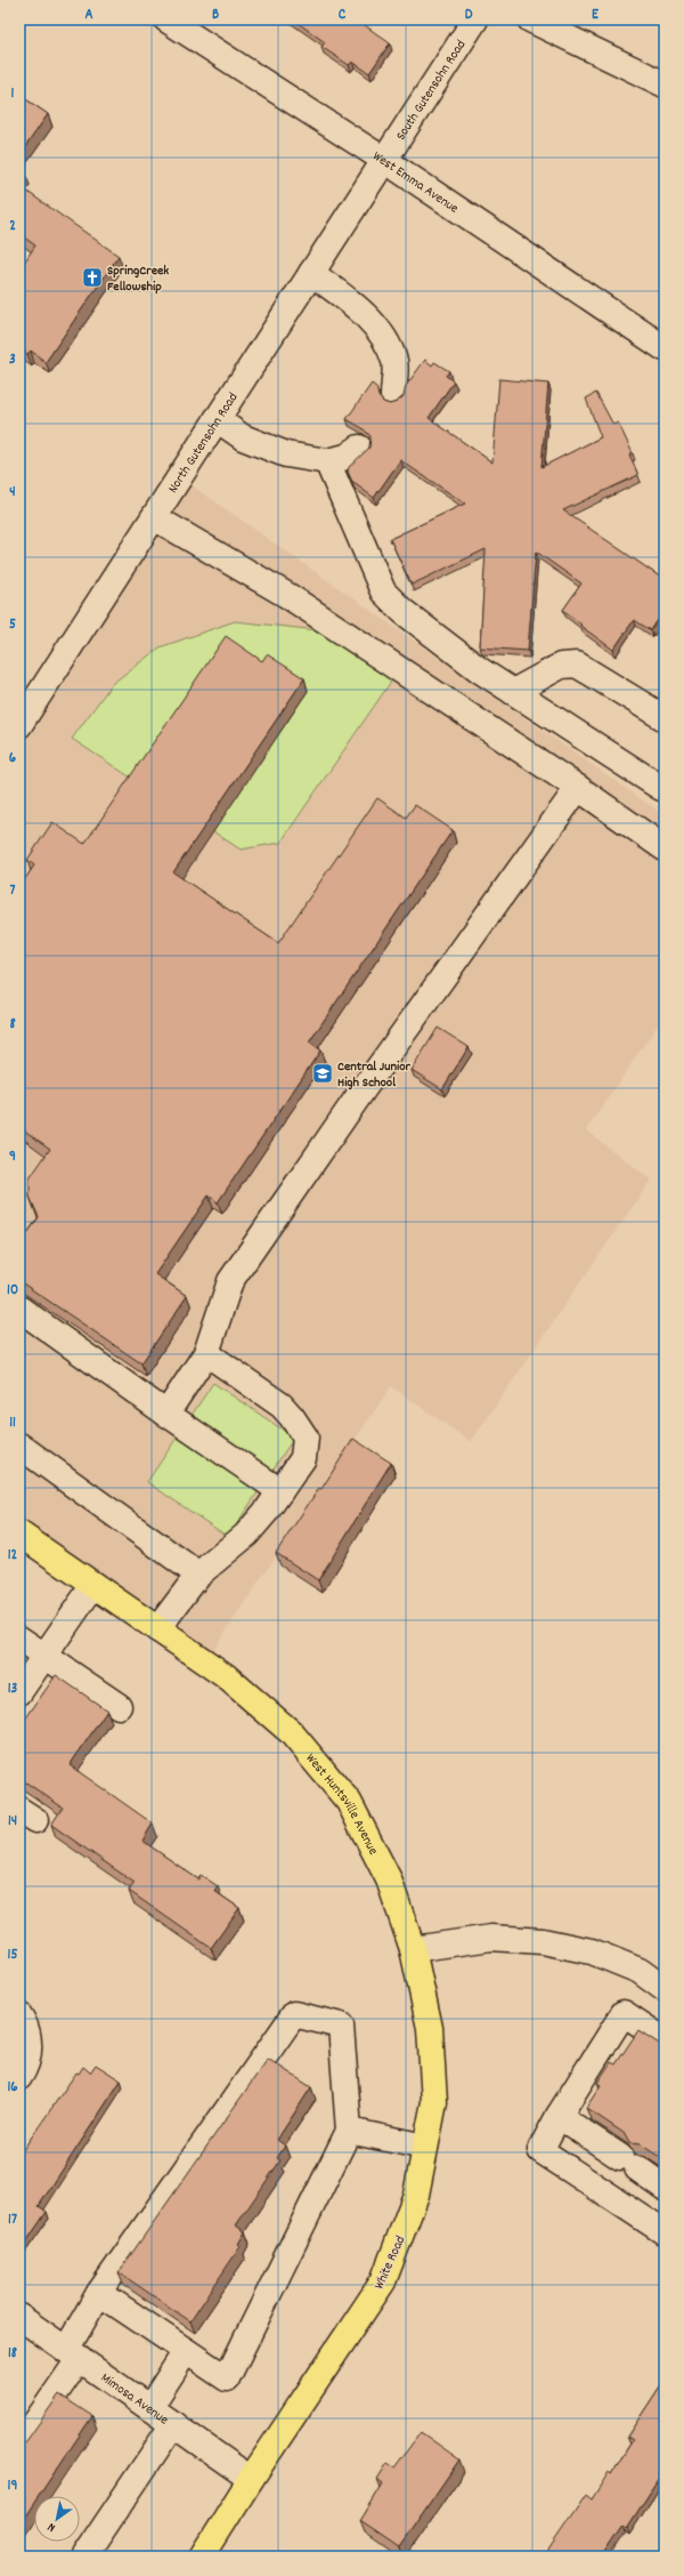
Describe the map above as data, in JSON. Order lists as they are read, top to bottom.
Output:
{
  "streets": {
    "main road": ["West Huntsville Avenue", "White Road"],
    "street": [
      "South Gutensohn Road",
      "West Emma Avenue",
      "North Gutensohn Road",
      "Mimosa Avenue"
    ]
  },
  "crossings": [
    ["South Gutensohn Road", "West Emma Avenue"],
    ["South Gutensohn Road", "North Gutensohn Road"],
    ["West Emma Avenue", "North Gutensohn Road"],
    ["West Huntsville Avenue", "White Road"],
    ["White Road", "Mimosa Avenue"]
  ],
  "places": {
    "church": ["SpringCreek Fellowship"],
    "school or university": ["Central Junior High School"]
  },
  "north": "bottom left",
  "grid": {
    "columns": [
      "A",
      "B",
      "C",
      "D",
      "E"
    ],
    "rows": [
      "1",
      "2",
      "3",
      "4",
      "5",
      "6",
      "7",
      "8",
      "9",
      "10",
      "11",
      "12",
      "13",
      "14",
      "15",
      "16",
      "17",
      "18",
      "19"
    ]
  }
}
